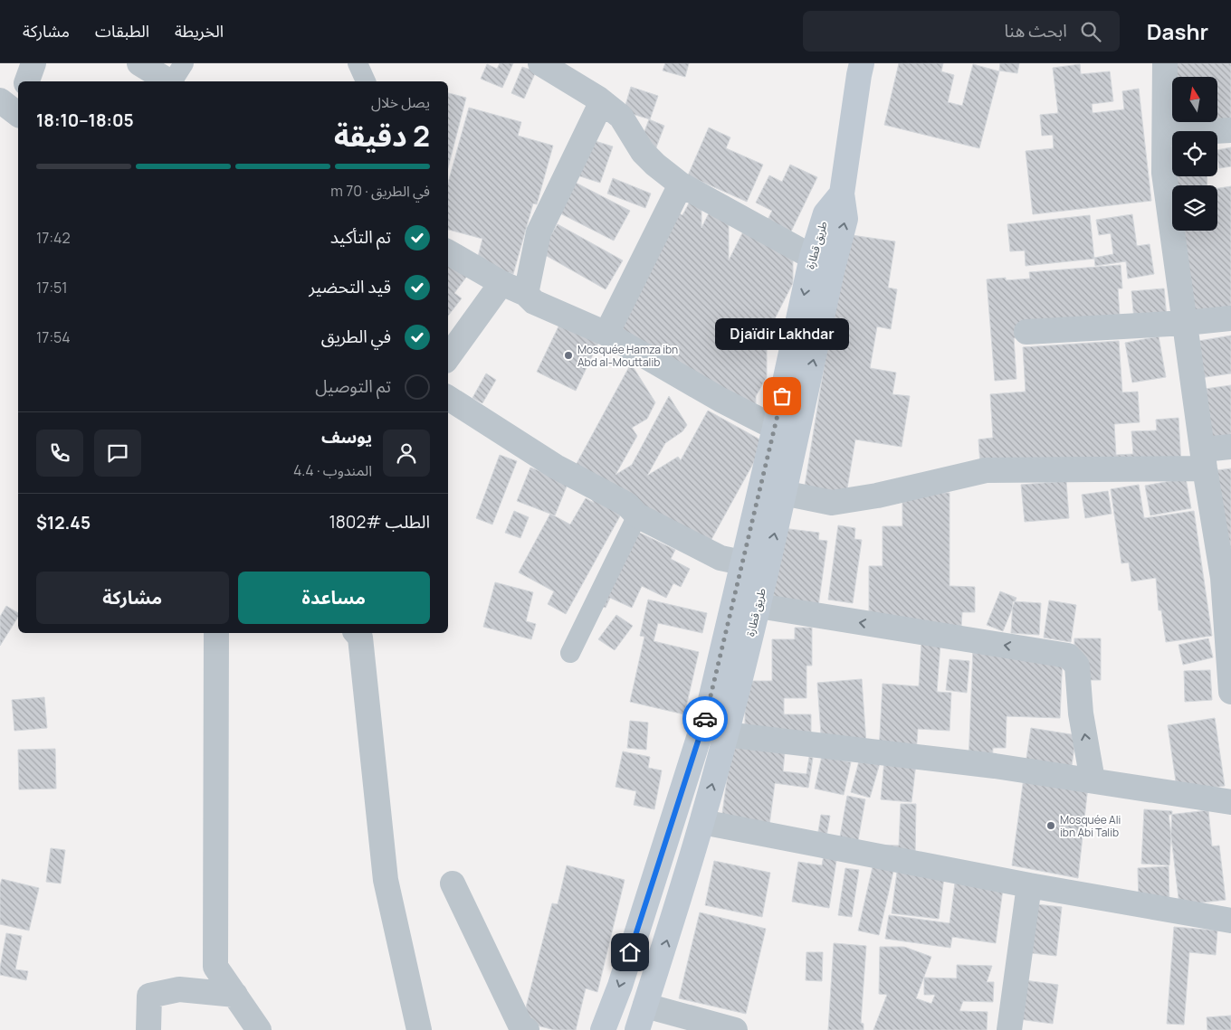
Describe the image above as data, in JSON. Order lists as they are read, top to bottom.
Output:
{
  "streets": {
    "main road": ["طريق قطارة"]
  },
  "places": ["Mosquée Hamza ibn Abd al-Mouttalib", "Djaïdir Lakhdar", "Mosquée Ali ibn Abi Talib"],
  "north": "top",
  "page": {
    "header": "Dashr",
    "search": "ابحث هنا",
    "nav": ["الخريطة", "الطبقات", "مشاركة"],
    "heading": ["2 دقيقة", "يصل خلال", "18:05–18:10"],
    "panel": [
      "يوسف",
      "المندوب · 4.4",
      "الطلب #1802",
      "$12.45"
    ],
    "bar": "في الطريق · 70 m",
    "list": [
      ["تم التأكيد", "17:42"],
      ["قيد التحضير", "17:51"],
      ["في الطريق", "17:54"],
      "تم التوصيل"
    ],
    "bubble": "Djaïdir Lakhdar",
    "buttons": ["مساعدة", "مشاركة"]
  }
}
